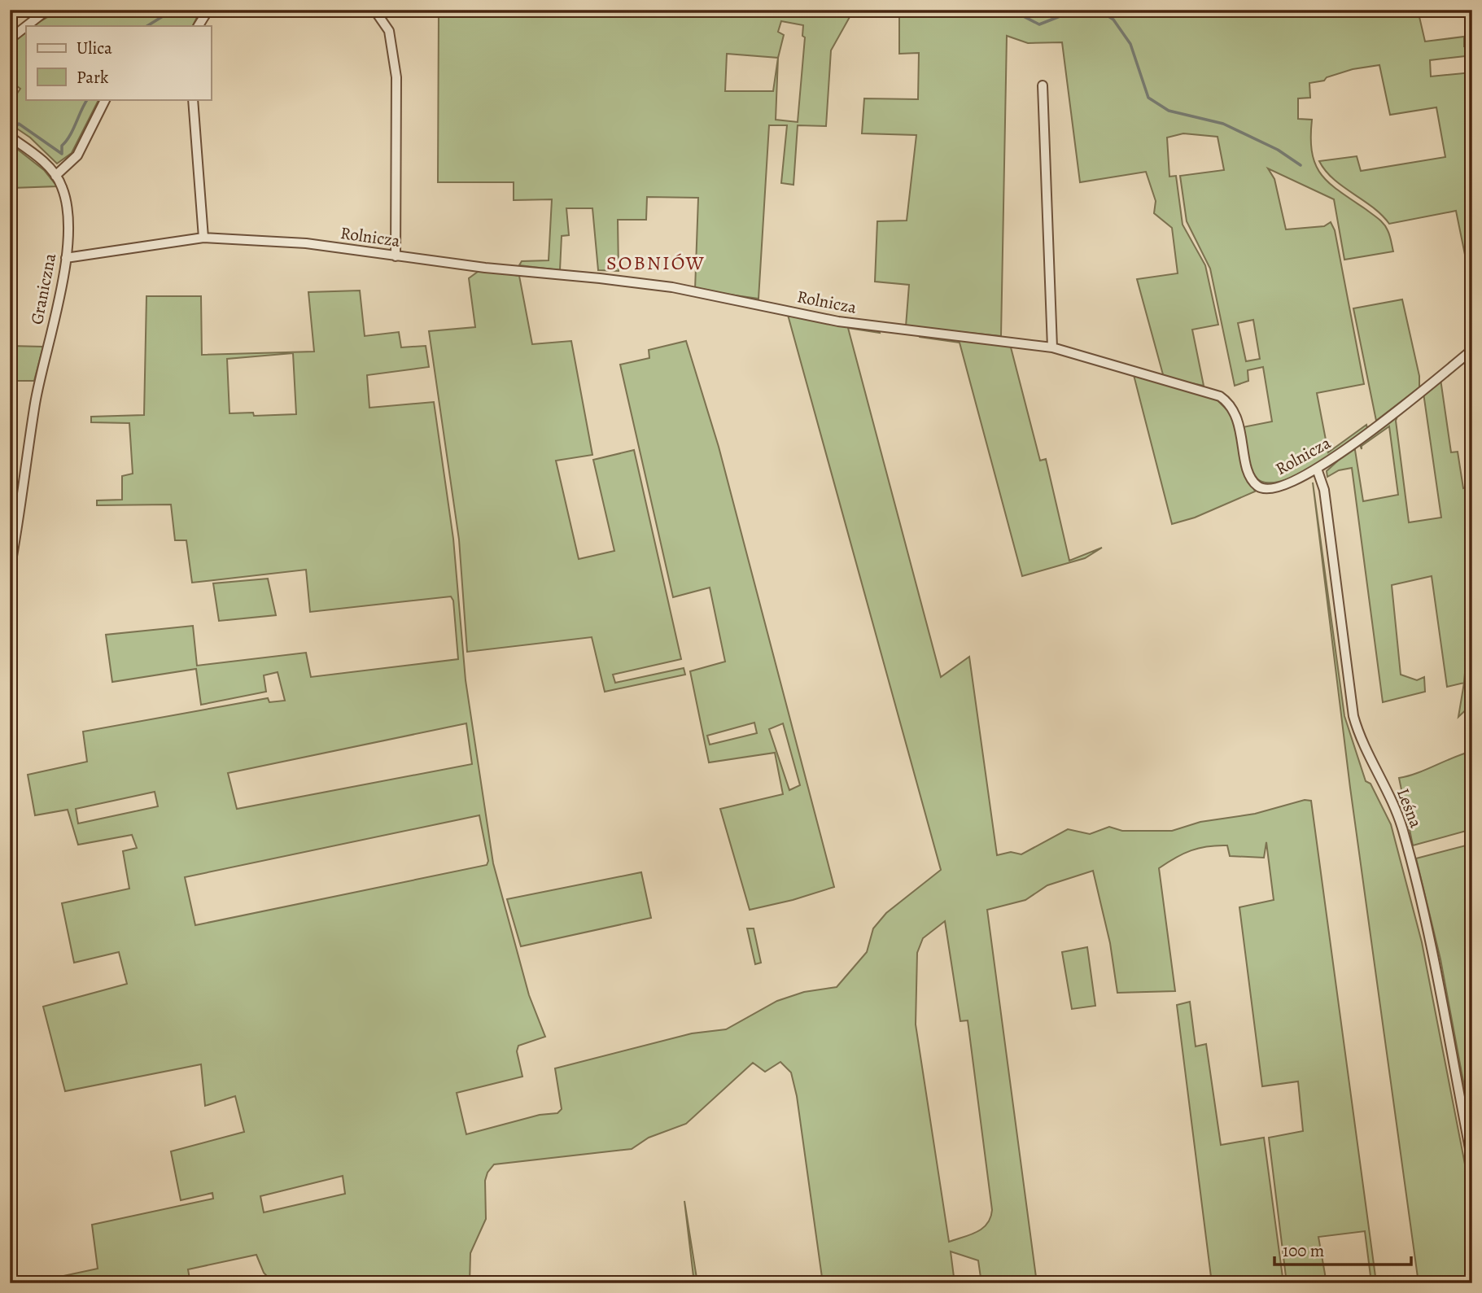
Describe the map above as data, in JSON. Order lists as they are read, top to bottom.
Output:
{
  "streets": {
    "street": ["Rolnicza", "Graniczna", "Leśna"]
  },
  "crossings": [
    ["Rolnicza", "Graniczna"],
    ["Rolnicza", "Leśna"]
  ],
  "districts": ["SOBNIÓW"],
  "legend": ["Ulica", "Park"],
  "scale_bar": "100 m"
}
